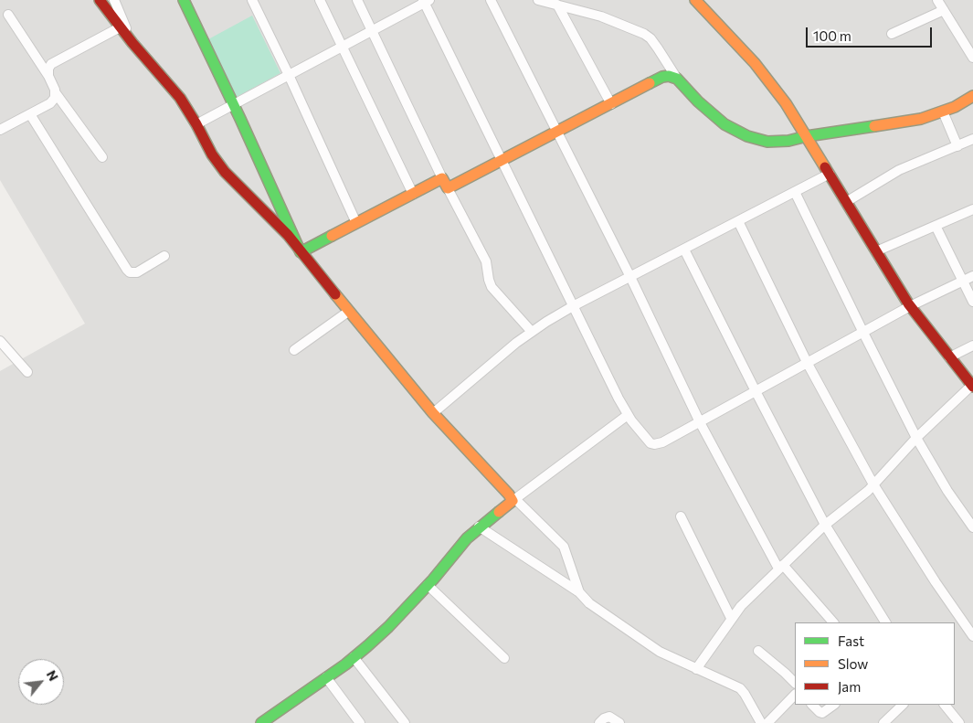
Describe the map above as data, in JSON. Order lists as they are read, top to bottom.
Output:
{
  "legend": ["Fast", "Slow", "Jam"],
  "scale_bar": "100 m",
  "north": "top right"
}
